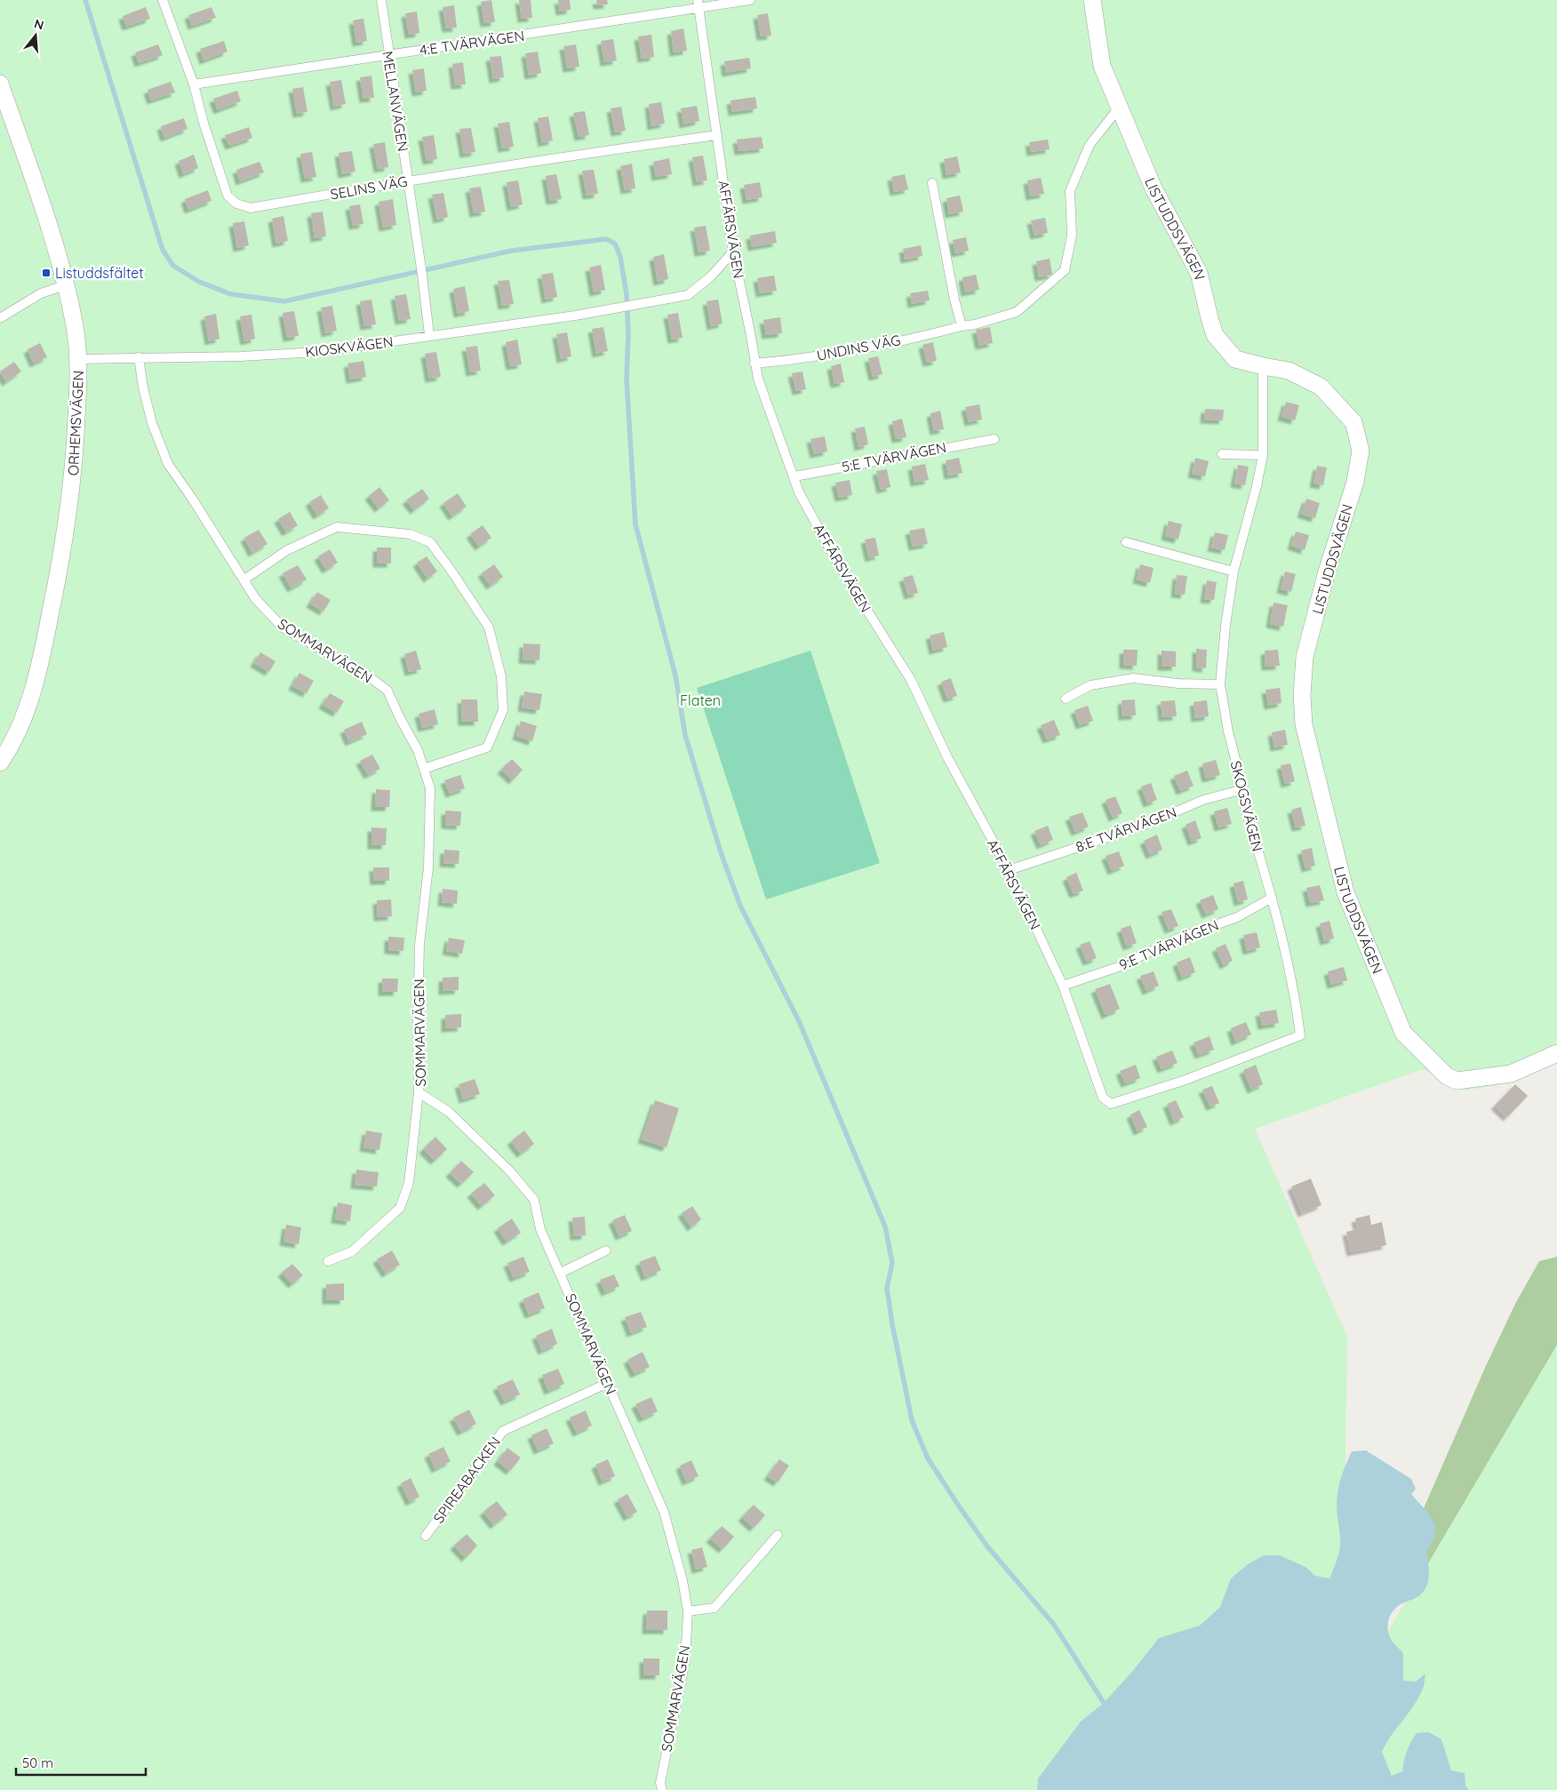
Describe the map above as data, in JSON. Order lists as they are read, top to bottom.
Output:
{
  "streets": {
    "street": ["LISTUDDSVÄGEN", "ORHEMSVÄGEN"],
    "lane": [
      "4:E TVÄRVÄGEN",
      "MELLANVÄGEN",
      "SELINS VÄG",
      "AFFÄRSVÄGEN",
      "KIOSKVÄGEN",
      "UNDINS VÄG",
      "5:E TVÄRVÄGEN",
      "SOMMARVÄGEN",
      "SKOGSVÄGEN",
      "8:E TVÄRVÄGEN",
      "9:E TVÄRVÄGEN",
      "SPIREABACKEN"
    ]
  },
  "crossings": [
    ["4:E TVÄRVÄGEN", "MELLANVÄGEN"],
    ["4:E TVÄRVÄGEN", "SELINS VÄG"],
    ["4:E TVÄRVÄGEN", "AFFÄRSVÄGEN"],
    ["MELLANVÄGEN", "SELINS VÄG"],
    ["MELLANVÄGEN", "KIOSKVÄGEN"],
    ["SELINS VÄG", "AFFÄRSVÄGEN"],
    ["AFFÄRSVÄGEN", "KIOSKVÄGEN"],
    ["AFFÄRSVÄGEN", "UNDINS VÄG"],
    ["AFFÄRSVÄGEN", "5:E TVÄRVÄGEN"],
    ["AFFÄRSVÄGEN", "SKOGSVÄGEN"],
    ["AFFÄRSVÄGEN", "8:E TVÄRVÄGEN"],
    ["AFFÄRSVÄGEN", "9:E TVÄRVÄGEN"],
    ["LISTUDDSVÄGEN", "UNDINS VÄG"],
    ["LISTUDDSVÄGEN", "SKOGSVÄGEN"],
    ["KIOSKVÄGEN", "ORHEMSVÄGEN"],
    ["KIOSKVÄGEN", "SOMMARVÄGEN"],
    ["SOMMARVÄGEN", "SPIREABACKEN"],
    ["SKOGSVÄGEN", "8:E TVÄRVÄGEN"],
    ["SKOGSVÄGEN", "9:E TVÄRVÄGEN"]
  ],
  "parks": ["Flaten"],
  "places": {
    "transit": ["Listuddsfältet"]
  },
  "scale_bar": "50 m",
  "north": "top"
}
